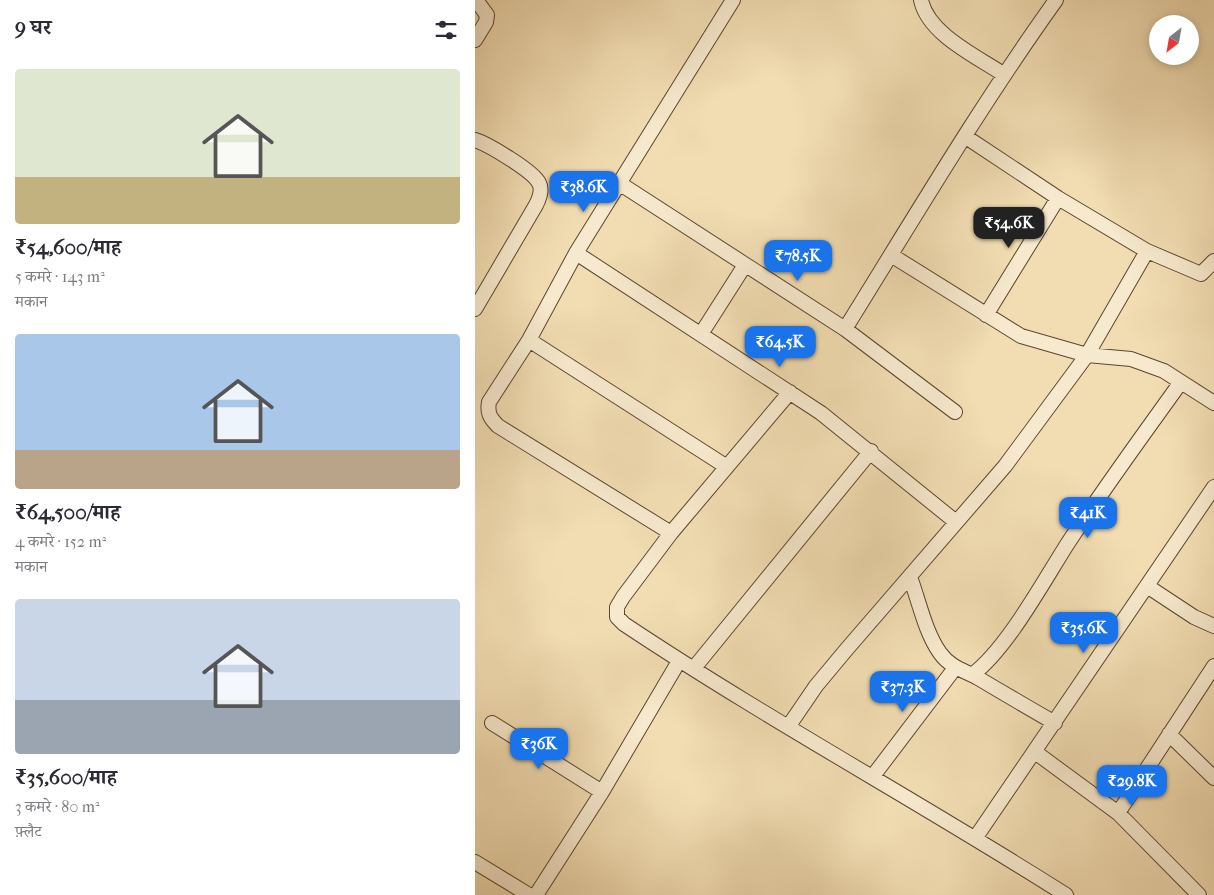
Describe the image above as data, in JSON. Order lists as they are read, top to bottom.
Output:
{
  "north": "bottom left",
  "page": {
    "heading": "9 घर",
    "list": [
      {
        "name": "₹54,600/माह",
        "note": "5 कमरे · 143 m² · मकान"
      },
      {
        "name": "₹64,500/माह",
        "note": "4 कमरे · 152 m² · मकान"
      },
      {
        "name": "₹35,600/माह",
        "note": "3 कमरे · 80 m² · फ़्लैट"
      }
    ],
    "price": [
      "₹38.6K",
      "₹54.6K",
      "₹78.5K",
      "₹64.5K",
      "₹41K",
      "₹35.6K",
      "₹37.3K",
      "₹36K",
      "₹29.8K"
    ]
  }
}
